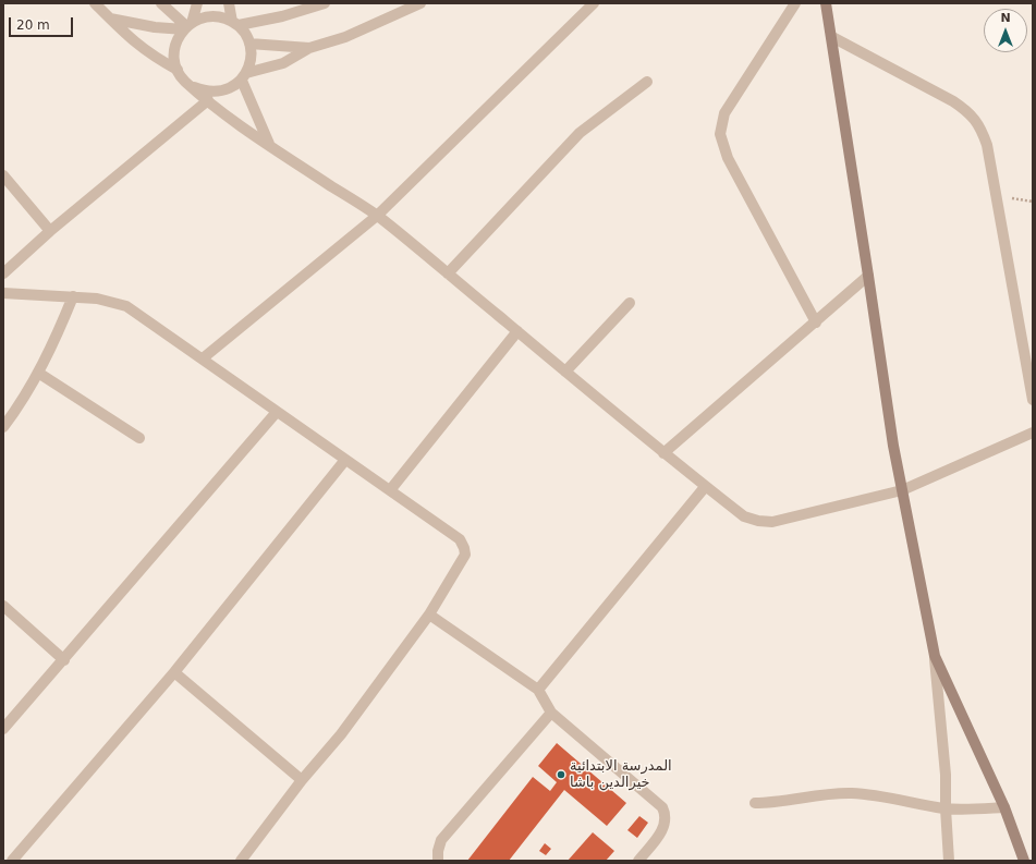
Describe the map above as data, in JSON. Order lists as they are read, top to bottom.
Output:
{
  "places": ["المدرسة الابتدائية خيرالدين باشا"],
  "scale_bar": "20 m",
  "north": "top"
}
